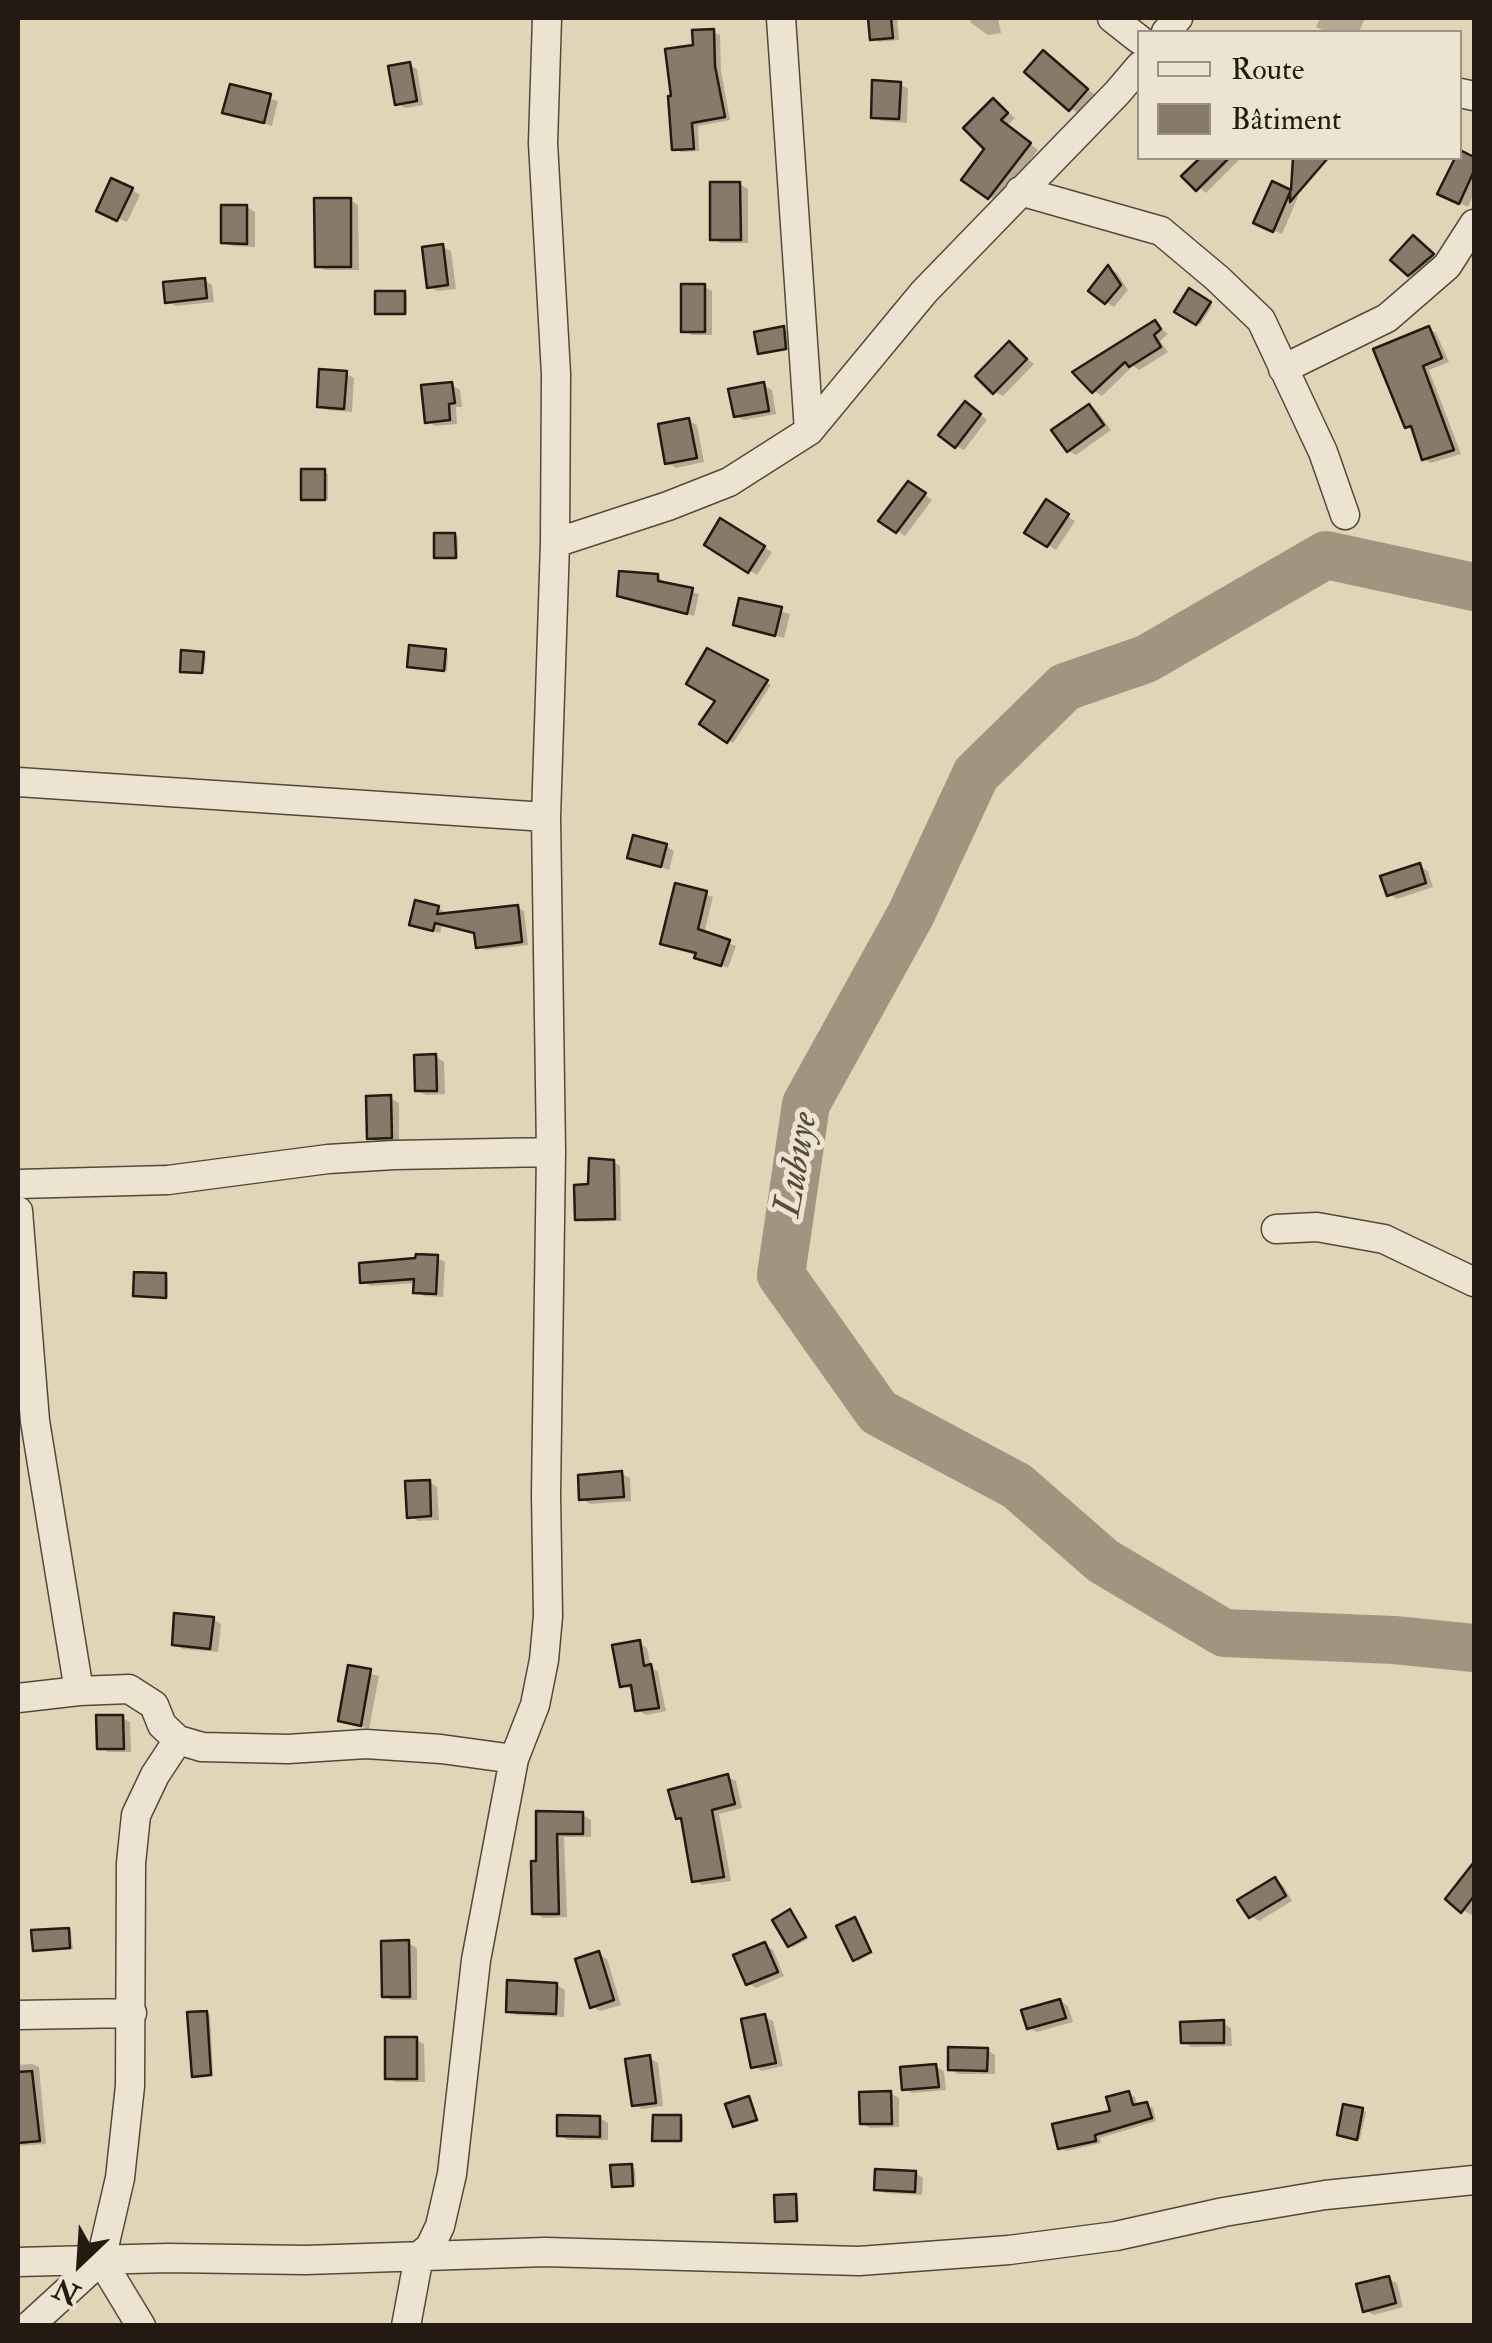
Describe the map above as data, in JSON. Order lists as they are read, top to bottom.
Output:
{
  "water": ["Lubuye"],
  "legend": ["Route", "Bâtiment"],
  "north": "bottom left"
}
